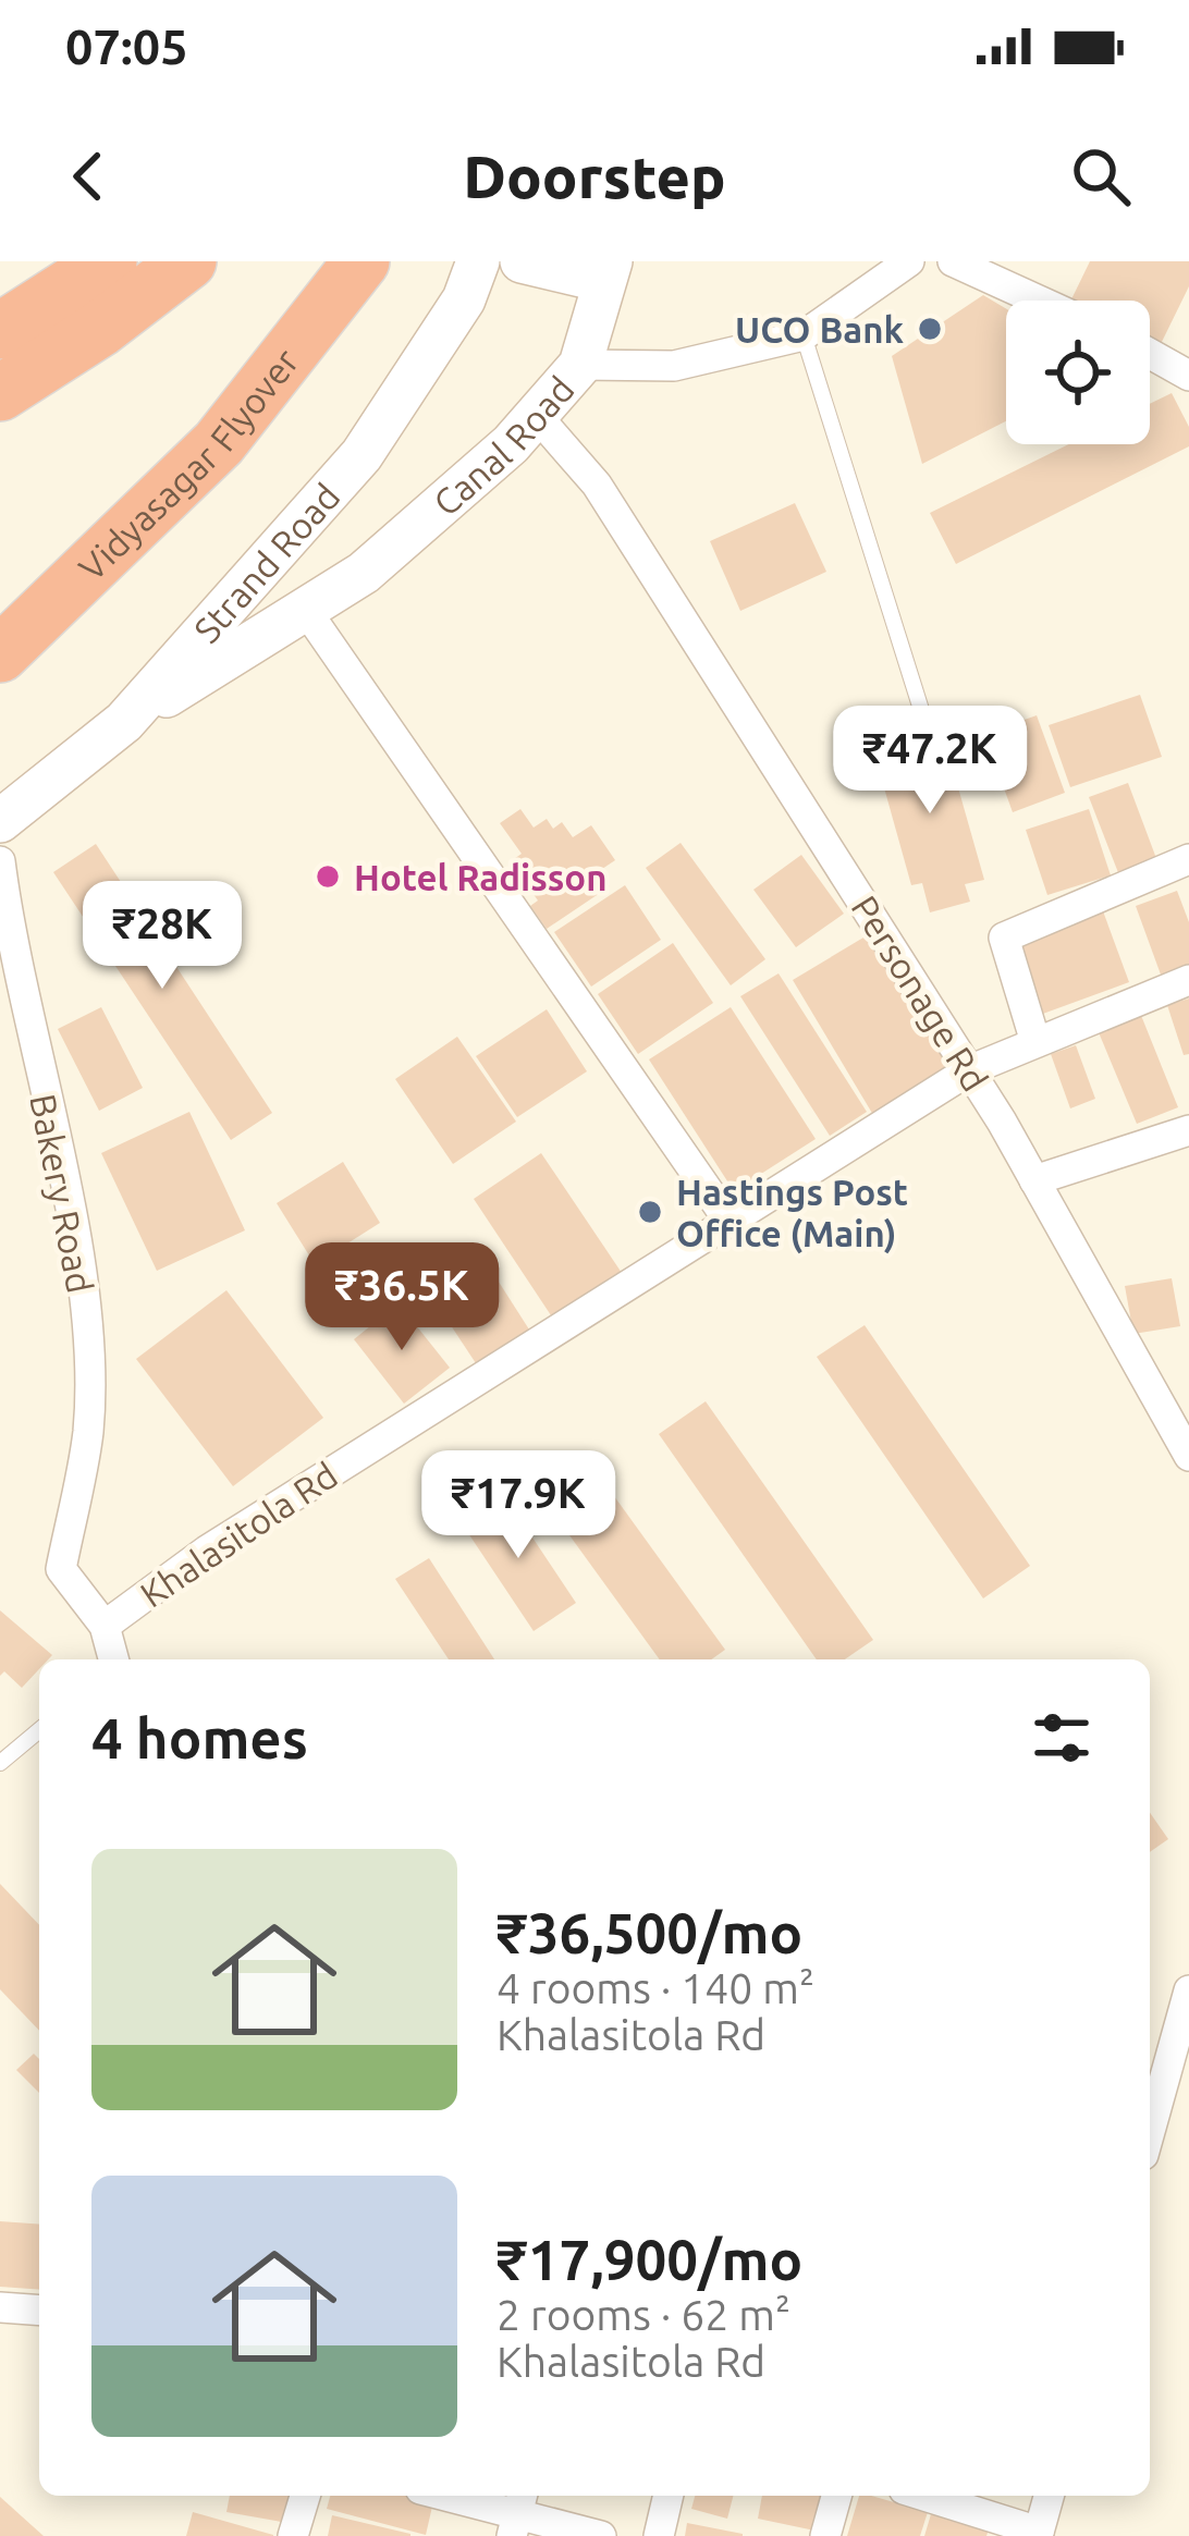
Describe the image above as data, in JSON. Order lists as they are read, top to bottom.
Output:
{
  "streets": {
    "highway": ["Vidyasagar Flyover"],
    "main road": ["Canal Road", "Strand Road"],
    "street": ["Personage Rd", "Bakery Road", "Khalasitola Rd"]
  },
  "crossings": [
    ["Canal Road", "Strand Road"],
    ["Canal Road", "Personage Rd"],
    ["Personage Rd", "Khalasitola Rd"],
    ["Bakery Road", "Khalasitola Rd"]
  ],
  "places": ["UCO Bank", "Hotel Radisson", "Hastings Post Office (Main)"],
  "page": {
    "status": "07:05",
    "header": "Doorstep",
    "price": [
      "₹47.2K",
      "₹28K",
      "₹36.5K",
      "₹17.9K"
    ],
    "heading": "4 homes",
    "list": [
      {
        "name": "₹36,500/mo",
        "note": "4 rooms · 140 m² · Khalasitola Rd"
      },
      {
        "name": "₹17,900/mo",
        "note": "2 rooms · 62 m² · Khalasitola Rd"
      }
    ]
  }
}
